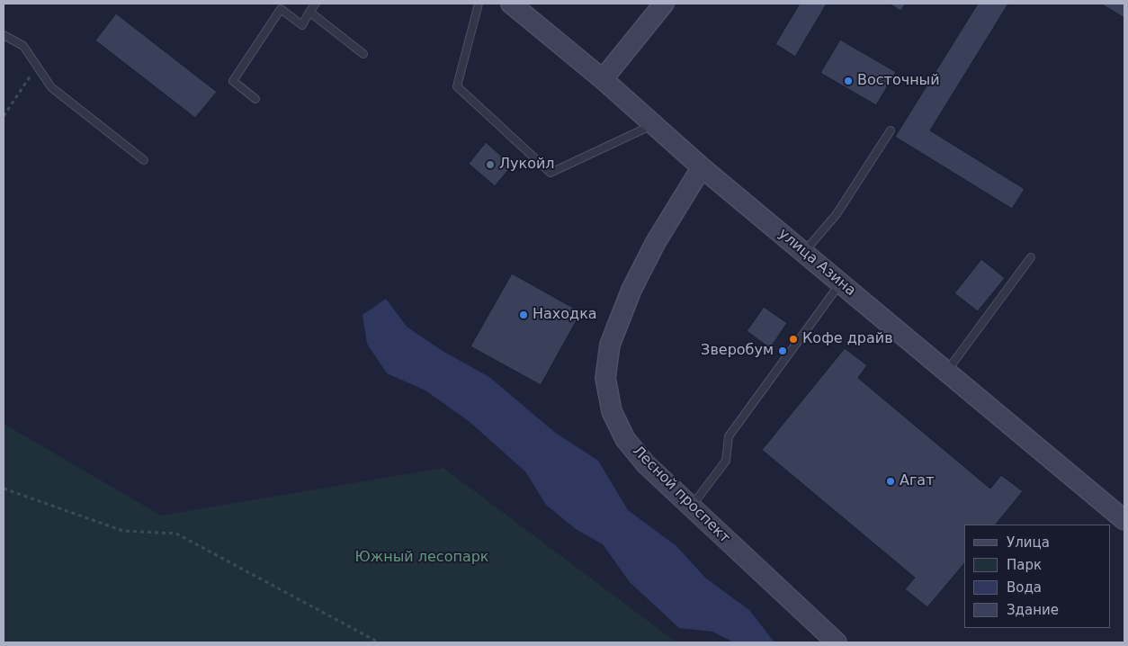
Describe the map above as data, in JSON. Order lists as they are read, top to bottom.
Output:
{
  "streets": {
    "main road": ["улица Азина", "Лесной проспект"]
  },
  "crossings": [
    ["улица Азина", "Лесной проспект"]
  ],
  "parks": ["Южный лесопарк"],
  "places": [
    "Восточный",
    "Лукойл",
    "Находка",
    "Кофе драйв",
    "Зверобум",
    "Агат"
  ],
  "legend": [
    "Улица",
    "Парк",
    "Вода",
    "Здание"
  ]
}
